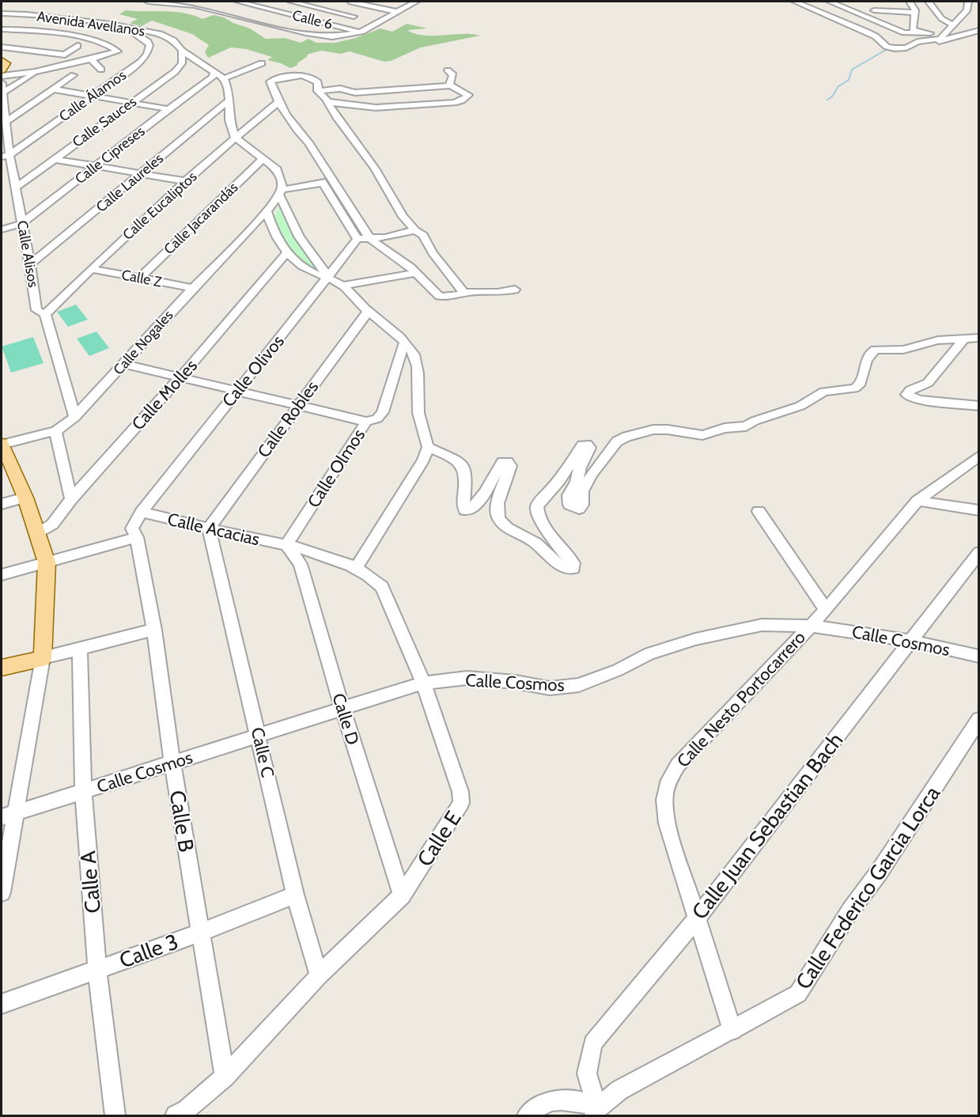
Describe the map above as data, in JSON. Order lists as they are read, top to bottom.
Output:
{
  "streets": {
    "street": [
      "Calle 6",
      "Avenida Avellanos",
      "Calle Álamos",
      "Calle Sauces",
      "Calle Cipreses",
      "Calle Laureles",
      "Calle Eucaliptos",
      "Calle Jacarandás",
      "Calle Alisos",
      "Calle Z",
      "Calle Nogales",
      "Calle Olivos",
      "Calle Molles",
      "Calle Robles",
      "Calle Olmos",
      "Calle Acacias",
      "Calle Cosmos",
      "Calle Nesto Portocarrero",
      "Calle D",
      "Calle C",
      "Calle B",
      "Calle Juan Sebastian Bach",
      "Calle E",
      "Calle A",
      "Calle Federico Garcia Lorca",
      "Calle 3"
    ]
  },
  "crossings": [
    ["Avenida Avellanos", "Calle Álamos"],
    ["Avenida Avellanos", "Calle Sauces"],
    ["Avenida Avellanos", "Calle Cipreses"],
    ["Calle Álamos", "Calle Alisos"],
    ["Calle Sauces", "Calle Alisos"],
    ["Calle Cipreses", "Calle Alisos"],
    ["Calle Laureles", "Calle Alisos"],
    ["Calle Eucaliptos", "Calle Alisos"],
    ["Calle Eucaliptos", "Calle Z"],
    ["Calle Jacarandás", "Calle Z"],
    ["Calle Alisos", "Calle Nogales"],
    ["Calle Z", "Calle Nogales"],
    ["Calle Olivos", "Calle Acacias"],
    ["Calle Olivos", "Calle B"],
    ["Calle Robles", "Calle Acacias"],
    ["Calle Robles", "Calle C"],
    ["Calle Olmos", "Calle Acacias"],
    ["Calle Olmos", "Calle D"],
    ["Calle Olmos", "Calle E"],
    ["Calle Acacias", "Calle D"],
    ["Calle Acacias", "Calle C"],
    ["Calle Acacias", "Calle B"],
    ["Calle Acacias", "Calle E"],
    ["Calle Cosmos", "Calle Nesto Portocarrero"],
    ["Calle Cosmos", "Calle D"],
    ["Calle Cosmos", "Calle C"],
    ["Calle Cosmos", "Calle B"],
    ["Calle Cosmos", "Calle Juan Sebastian Bach"],
    ["Calle Cosmos", "Calle E"],
    ["Calle Cosmos", "Calle A"],
    ["Calle Nesto Portocarrero", "Calle Juan Sebastian Bach"],
    ["Calle Nesto Portocarrero", "Calle Federico Garcia Lorca"],
    ["Calle D", "Calle E"],
    ["Calle C", "Calle E"],
    ["Calle C", "Calle 3"],
    ["Calle B", "Calle E"],
    ["Calle B", "Calle 3"],
    ["Calle Juan Sebastian Bach", "Calle Federico Garcia Lorca"],
    ["Calle A", "Calle 3"]
  ]
}
